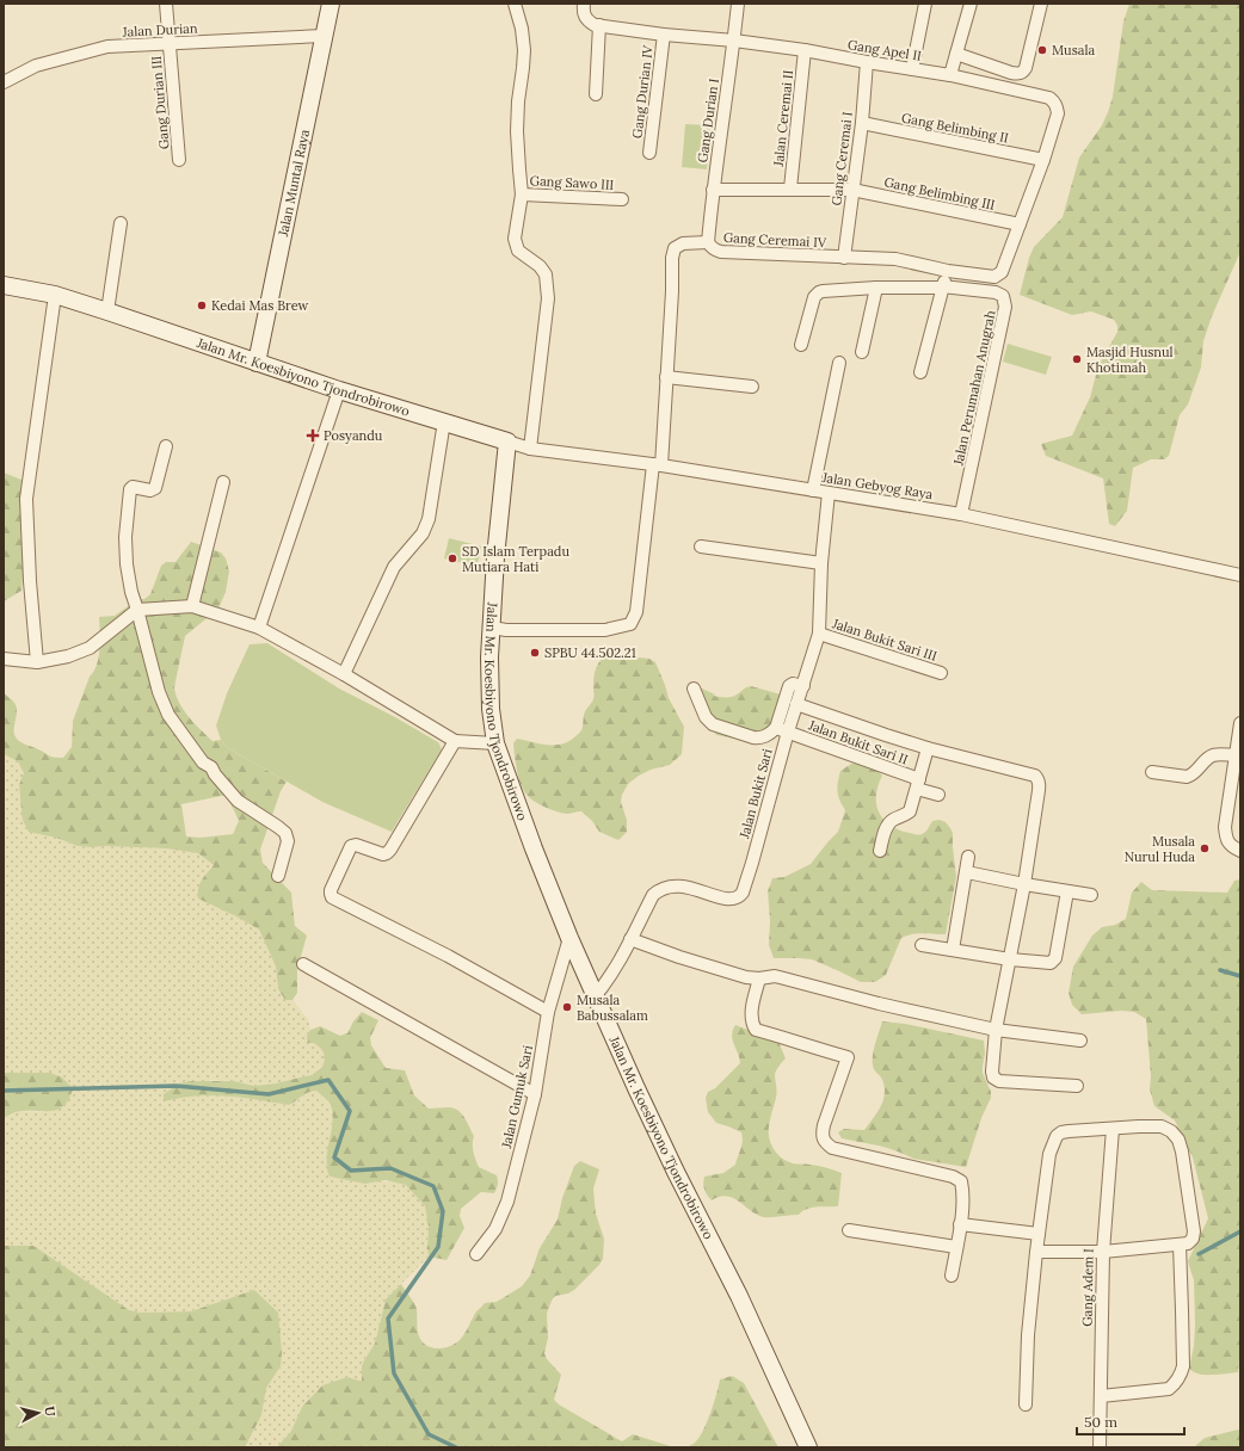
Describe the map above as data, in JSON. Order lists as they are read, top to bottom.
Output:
{
  "streets": {
    "main road": ["Jalan Muntal Raya", "Jalan Mr. Koesbiyono Tjondrobirowo"],
    "street": [
      "Jalan Durian",
      "Gang Apel II",
      "Gang Durian IV",
      "Gang Durian III",
      "Jalan Ceremai II",
      "Gang Durian I",
      "Gang Belimbing II",
      "Gang Ceremai I",
      "Gang Sawo III",
      "Gang Belimbing III",
      "Gang Ceremai IV",
      "Jalan Perumahan Anugrah",
      "Jalan Gebyog Raya",
      "Jalan Bukit Sari III",
      "Jalan Bukit Sari II",
      "Jalan Bukit Sari",
      "Jalan Gumuk Sari",
      "Gang Adem I"
    ]
  },
  "crossings": [
    ["Jalan Durian", "Gang Durian III"],
    ["Jalan Durian", "Jalan Muntal Raya"],
    ["Gang Apel II", "Gang Durian IV"],
    ["Gang Apel II", "Jalan Ceremai II"],
    ["Gang Apel II", "Gang Durian I"],
    ["Gang Apel II", "Gang Belimbing II"],
    ["Gang Apel II", "Gang Ceremai I"],
    ["Jalan Ceremai II", "Gang Belimbing III"],
    ["Gang Durian I", "Gang Belimbing III"],
    ["Gang Durian I", "Gang Ceremai IV"],
    ["Gang Belimbing II", "Gang Ceremai I"],
    ["Gang Ceremai I", "Gang Belimbing III"],
    ["Gang Ceremai I", "Gang Ceremai IV"],
    ["Jalan Muntal Raya", "Jalan Mr. Koesbiyono Tjondrobirowo"],
    ["Gang Belimbing III", "Gang Ceremai IV"],
    ["Jalan Mr. Koesbiyono Tjondrobirowo", "Jalan Gebyog Raya"],
    ["Jalan Mr. Koesbiyono Tjondrobirowo", "Jalan Bukit Sari"],
    ["Jalan Mr. Koesbiyono Tjondrobirowo", "Jalan Gumuk Sari"],
    ["Jalan Perumahan Anugrah", "Jalan Gebyog Raya"],
    ["Jalan Gebyog Raya", "Jalan Bukit Sari"],
    ["Jalan Bukit Sari III", "Jalan Bukit Sari"],
    ["Jalan Bukit Sari II", "Jalan Bukit Sari"]
  ],
  "places": {
    "other": [
      "Musala",
      "Kedai Mas Brew",
      "Masjid Husnul Khotimah",
      "SD Islam Terpadu Mutiara Hati",
      "SPBU 44.502.21",
      "Musala Nurul Huda",
      "Musala Babussalam"
    ],
    "health": ["Posyandu"]
  },
  "scale_bar": "50 m",
  "north": "right"
}
